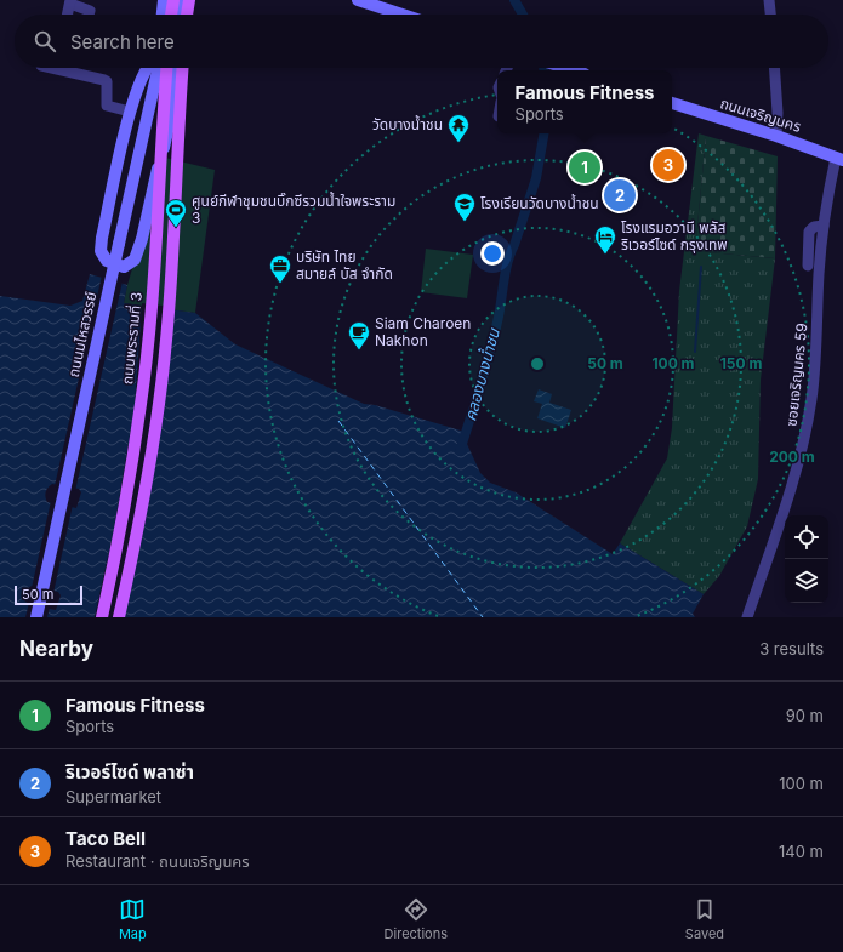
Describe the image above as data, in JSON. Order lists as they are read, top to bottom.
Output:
{
  "streets": {
    "main road": ["ถนนเจริญนคร", "ถนนมไหสวรรย์", "ถนนพระรามที่ 3"],
    "street": ["ซอยเจริญนคร 59"]
  },
  "crossings": [
    ["ถนนเจริญนคร", "ซอยเจริญนคร 59"]
  ],
  "water": ["คลองบางน้ำชน"],
  "places": {
    "temple": ["วัดบางน้ำชน"],
    "school or university": ["โรงเรียนวัดบางน้ำชน"],
    "sports": ["ศูนย์กีฬาชุมชนบิ๊กซีรวมน้ำใจพระราม 3"],
    "hotel": ["โรงแรมอวานี พลัส ริเวอร์ไซด์ กรุงเทพ"],
    "office": ["บริษัท ไทย สมายล์ บัส จำกัด"],
    "cafe": ["Siam Charoen Nakhon"]
  },
  "scale_bar": "50 m",
  "page": {
    "search": "Search here",
    "popup": ["Famous Fitness", "Sports"],
    "pins": ["3", "1", "2"],
    "scale": "50 m",
    "heading": ["Nearby", "3 results"],
    "list": [
      {
        "mark": "1",
        "name": "Famous Fitness",
        "note": "Sports",
        "value": "90 m"
      },
      {
        "mark": "2",
        "name": "ริเวอร์ไซด์ พลาซ่า",
        "note": "Supermarket",
        "value": "100 m"
      },
      {
        "mark": "3",
        "name": "Taco Bell",
        "note": "Restaurant · ถนนเจริญนคร",
        "value": "140 m"
      }
    ],
    "nav": ["Map", "Directions", "Saved"]
  },
  "rings": [
    "50 m",
    "100 m",
    "150 m",
    "200 m"
  ]
}
